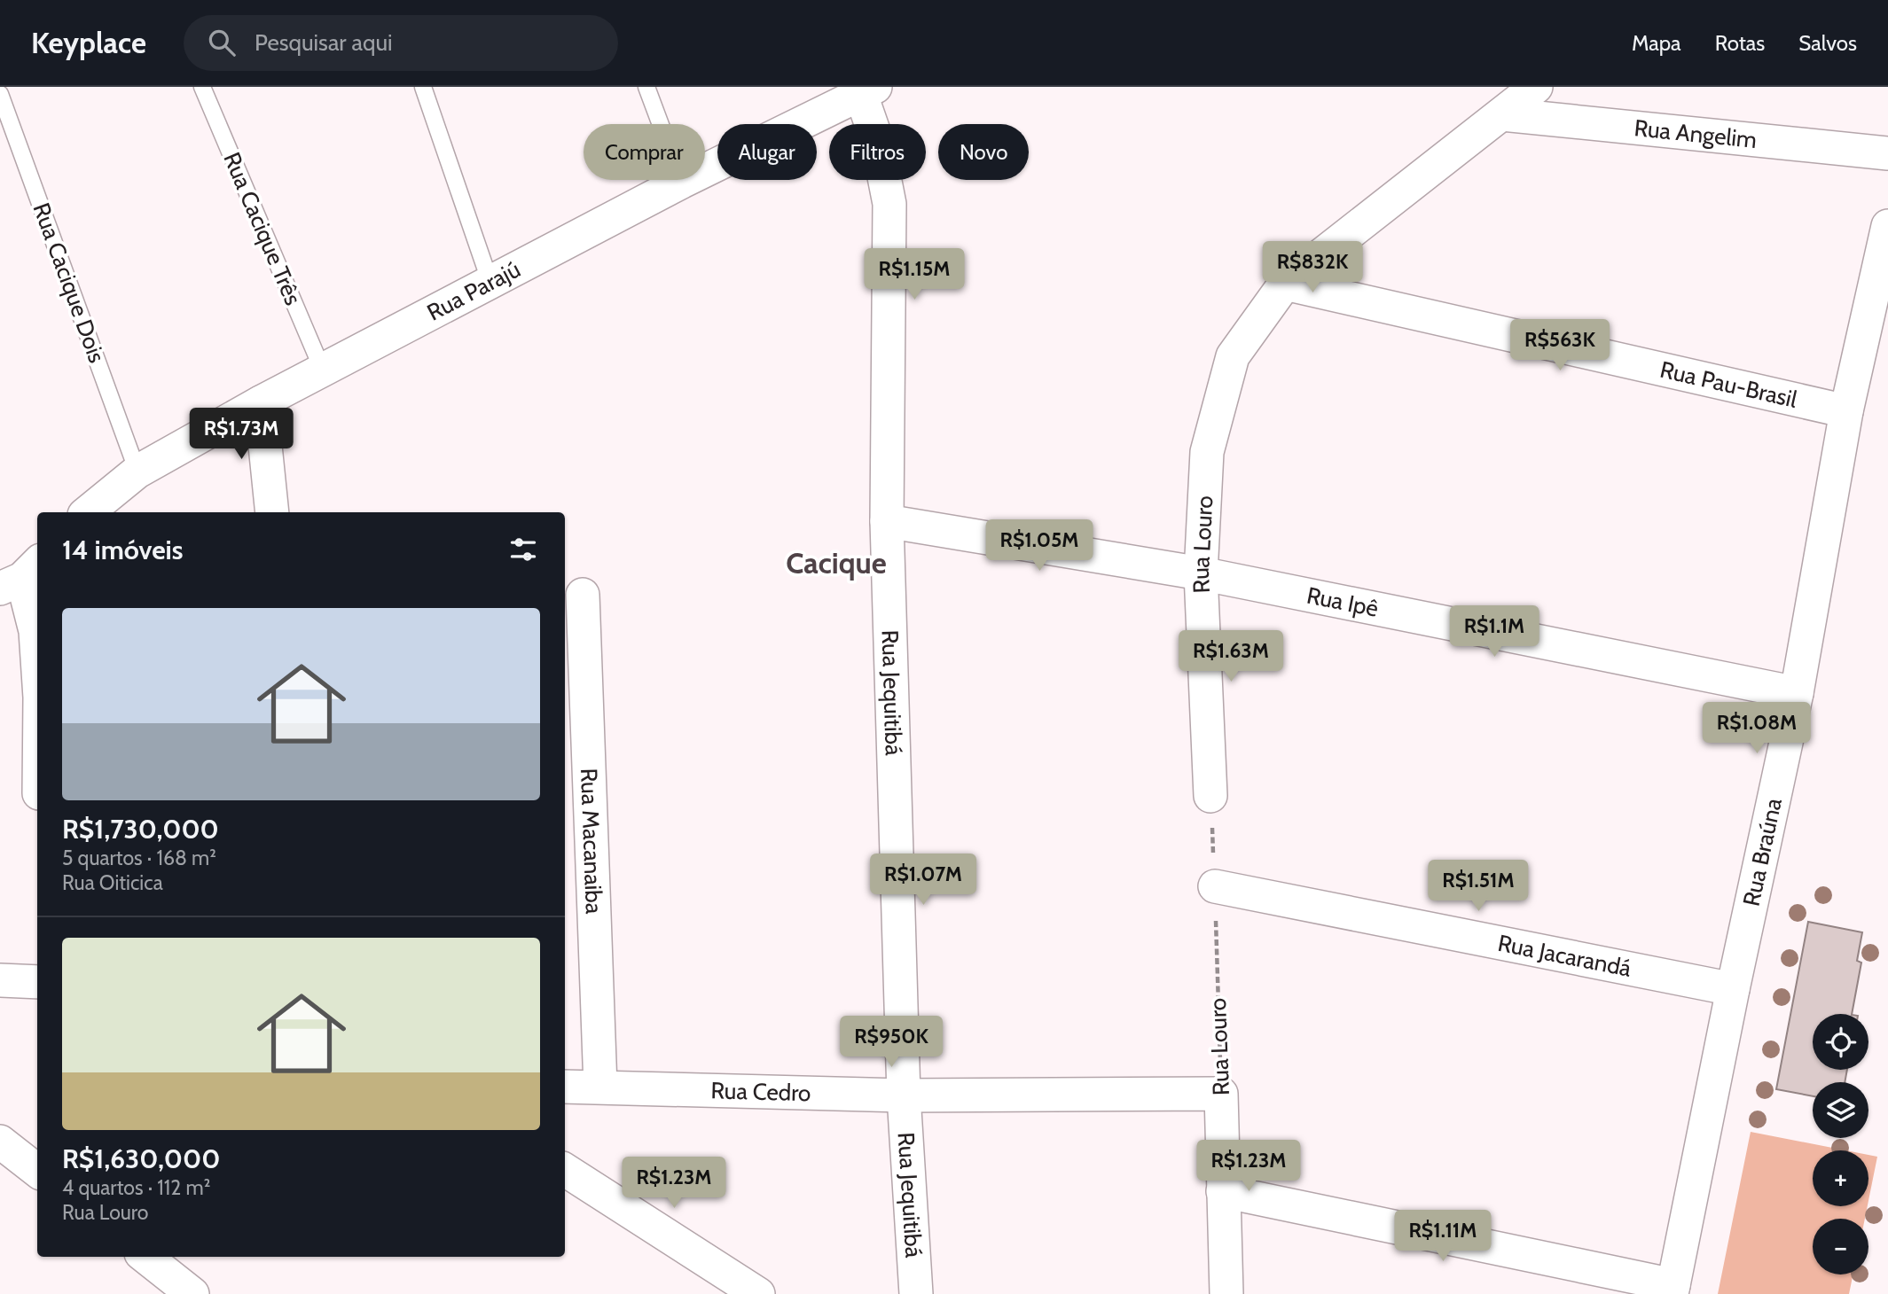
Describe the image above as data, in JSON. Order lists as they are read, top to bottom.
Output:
{
  "streets": {
    "street": [
      "Rua Angelim",
      "Rua Parajú",
      "Rua Pau-Brasil",
      "Rua Louro",
      "Rua Ipê",
      "Rua Jequitibá",
      "Rua Macanaiba",
      "Rua Braúna",
      "Rua Jacarandá",
      "Rua Cedro"
    ],
    "lane": ["Rua Cacique Três", "Rua Cacique Dois"]
  },
  "crossings": [
    ["Rua Angelim", "Rua Louro"],
    ["Rua Cacique Três", "Rua Parajú"],
    ["Rua Cacique Dois", "Rua Parajú"],
    ["Rua Parajú", "Rua Jequitibá"],
    ["Rua Pau-Brasil", "Rua Louro"],
    ["Rua Pau-Brasil", "Rua Braúna"],
    ["Rua Louro", "Rua Ipê"],
    ["Rua Louro", "Rua Jacarandá"],
    ["Rua Louro", "Rua Cedro"],
    ["Rua Ipê", "Rua Jequitibá"],
    ["Rua Ipê", "Rua Braúna"],
    ["Rua Jequitibá", "Rua Cedro"],
    ["Rua Macanaiba", "Rua Cedro"],
    ["Rua Braúna", "Rua Jacarandá"]
  ],
  "districts": ["Cacique"],
  "page": {
    "header": "Keyplace",
    "search": "Pesquisar aqui",
    "nav": ["Mapa", "Rotas", "Salvos"],
    "chip": [
      "Comprar",
      "Alugar",
      "Filtros",
      "Novo"
    ],
    "price": [
      "R$832K",
      "R$1.15M",
      "R$563K",
      "R$1.73M",
      "R$1.05M",
      "R$1.1M",
      "R$1.63M",
      "R$1.08M",
      "R$1.07M",
      "R$1.51M",
      "R$950K",
      "R$1.23M",
      "R$1.23M",
      "R$1.11M"
    ],
    "heading": "14 imóveis",
    "list": [
      {
        "name": "R$1,730,000",
        "note": "5 quartos · 168 m² · Rua Oiticica"
      },
      {
        "name": "R$1,630,000",
        "note": "4 quartos · 112 m² · Rua Louro"
      }
    ],
    "map_buttons": ["+", "−"]
  }
}
